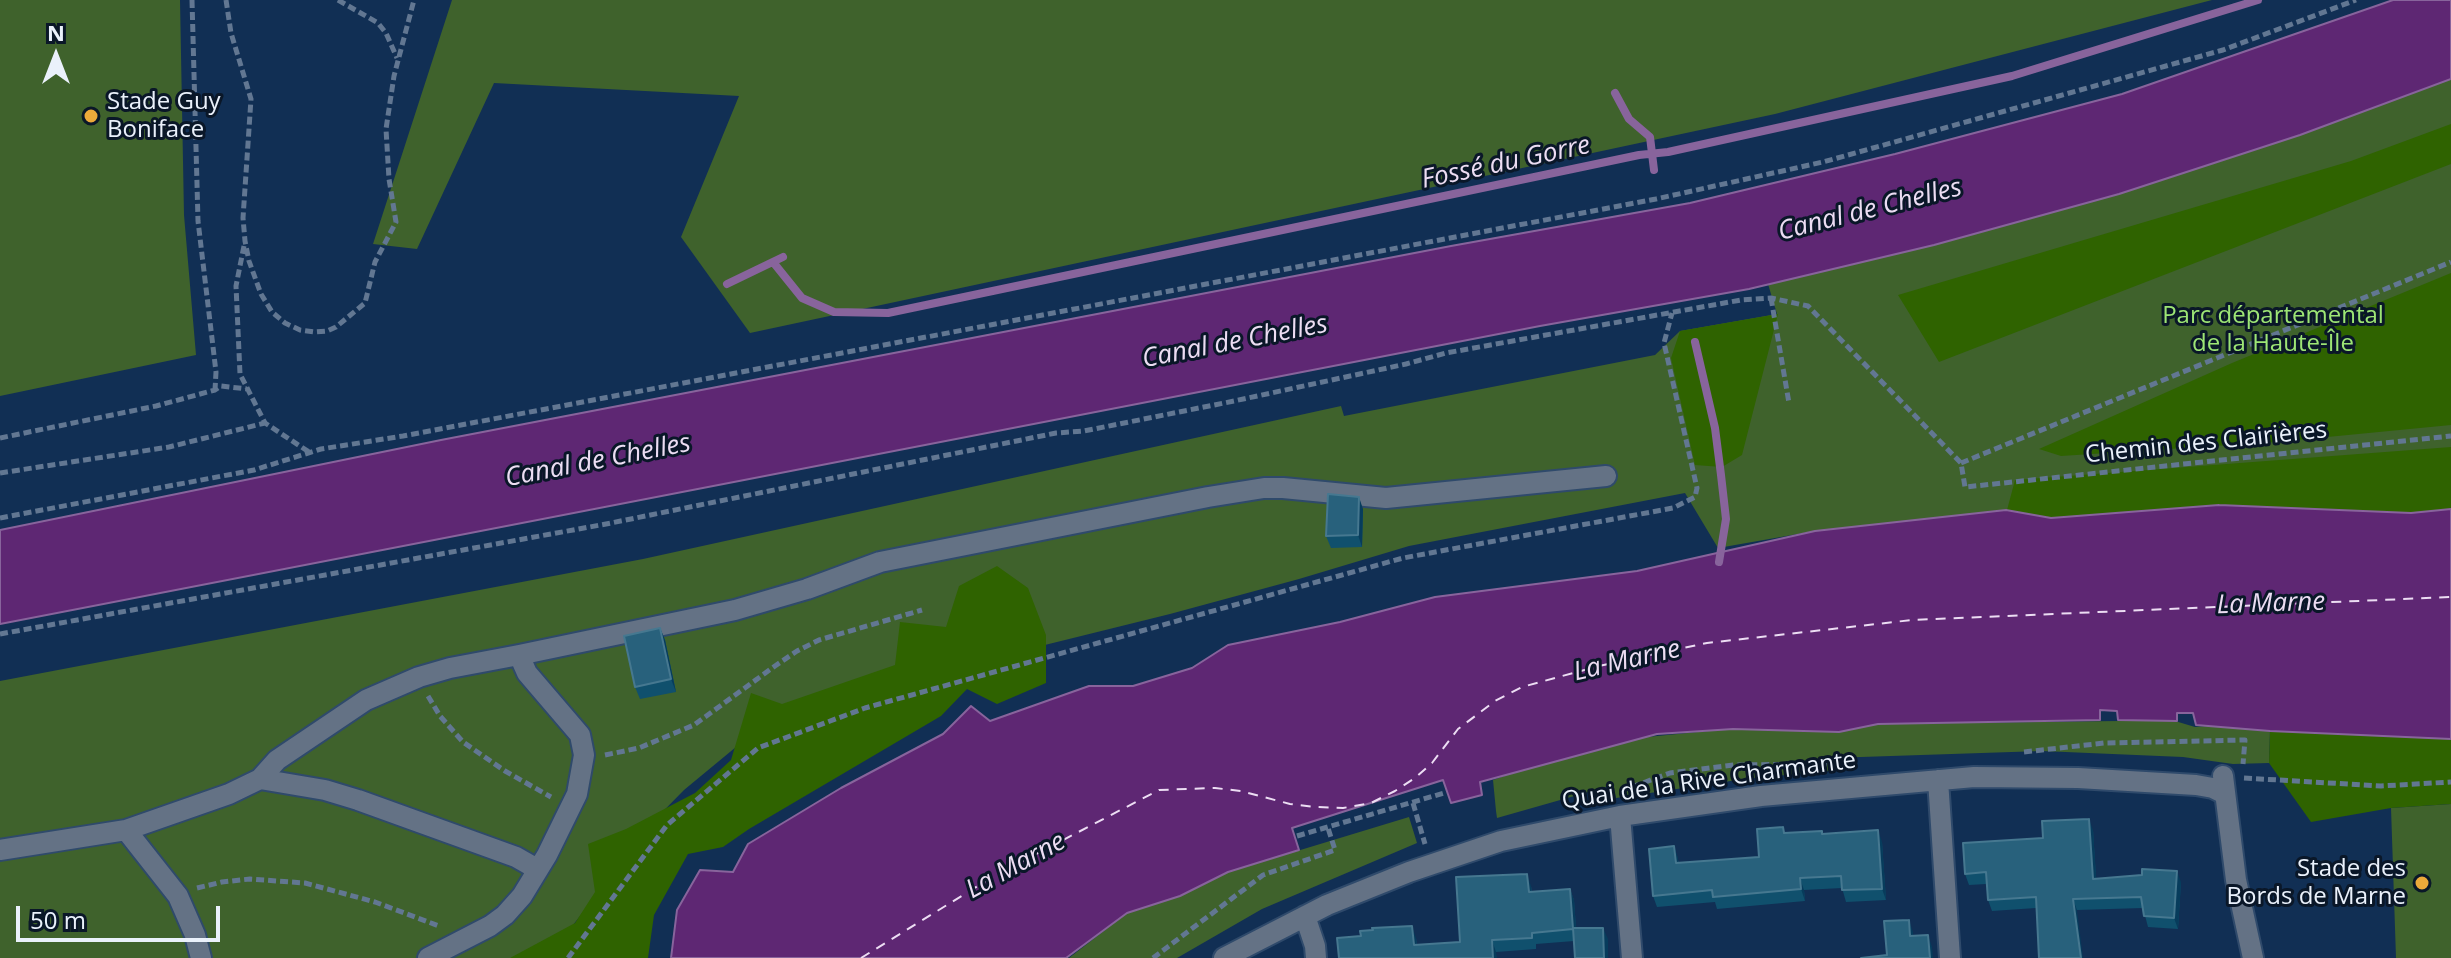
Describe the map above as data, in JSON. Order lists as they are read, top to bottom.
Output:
{
  "streets": {
    "street": ["Quai de la Rive Charmante"],
    "path": ["Chemin des Clairières"]
  },
  "water": ["Fossé du Gorre", "Canal de Chelles", "La Marne"],
  "parks": ["Parc départemental de la Haute-Île"],
  "places": ["Stade Guy Boniface", "Stade des Bords de Marne"],
  "scale_bar": "50 m",
  "north": "top"
}
